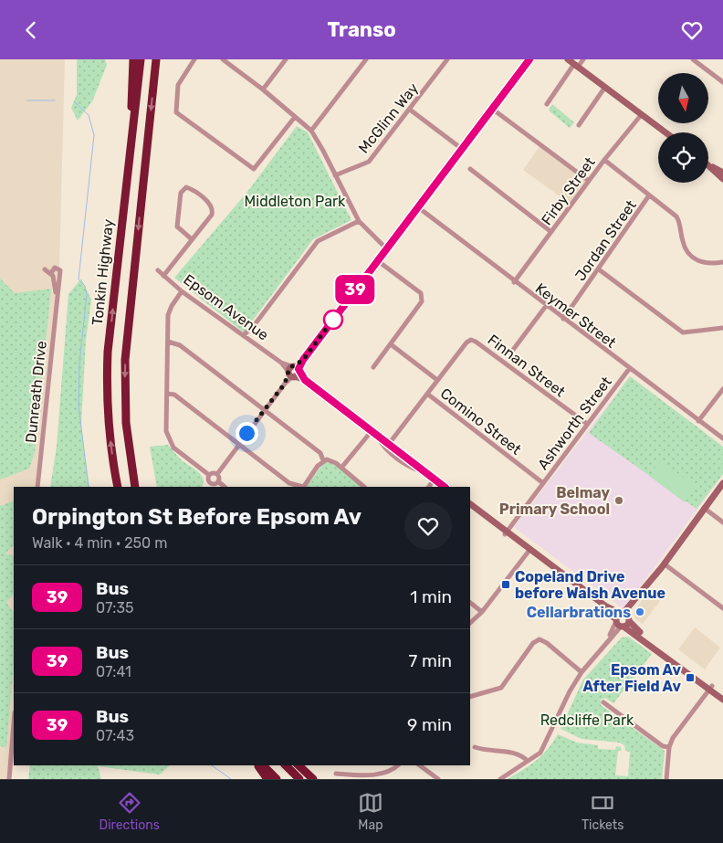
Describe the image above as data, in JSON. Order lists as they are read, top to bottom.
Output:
{
  "streets": {
    "highway": ["Tonkin Highway"],
    "street": [
      "McGlinn Way",
      "Firby Street",
      "Jordan Street",
      "Epsom Avenue",
      "Keymer Street",
      "Finnan Street",
      "Dunreath Drive",
      "Comino Street",
      "Ashworth Street"
    ]
  },
  "crossings": [
    ["Firby Street", "Keymer Street"],
    ["Jordan Street", "Keymer Street"],
    ["Epsom Avenue", "Finnan Street"],
    ["Keymer Street", "Ashworth Street"],
    ["Finnan Street", "Comino Street"],
    ["Finnan Street", "Ashworth Street"],
    ["Comino Street", "Ashworth Street"]
  ],
  "parks": ["Middleton Park", "Redcliffe Park"],
  "places": {
    "other": ["Belmay Primary School", "Cellarbrations"],
    "transit": ["Copeland Drive before Walsh Avenue", "Epsom Av After Field Av"]
  },
  "lines": ["bus line 39"],
  "north": "bottom",
  "page": {
    "header": "Transo",
    "on_map": "39",
    "heading": ["Orpington St Before Epsom Av", "Walk · 4 min · 250 m"],
    "list": [
      {
        "mark": "39",
        "name": "Bus",
        "note": "07:35",
        "value": "1 min"
      },
      {
        "mark": "39",
        "name": "Bus",
        "note": "07:41",
        "value": "7 min"
      },
      {
        "mark": "39",
        "name": "Bus",
        "note": "07:43",
        "value": "9 min"
      }
    ],
    "tabs": ["Directions", "Map", "Tickets"]
  }
}
